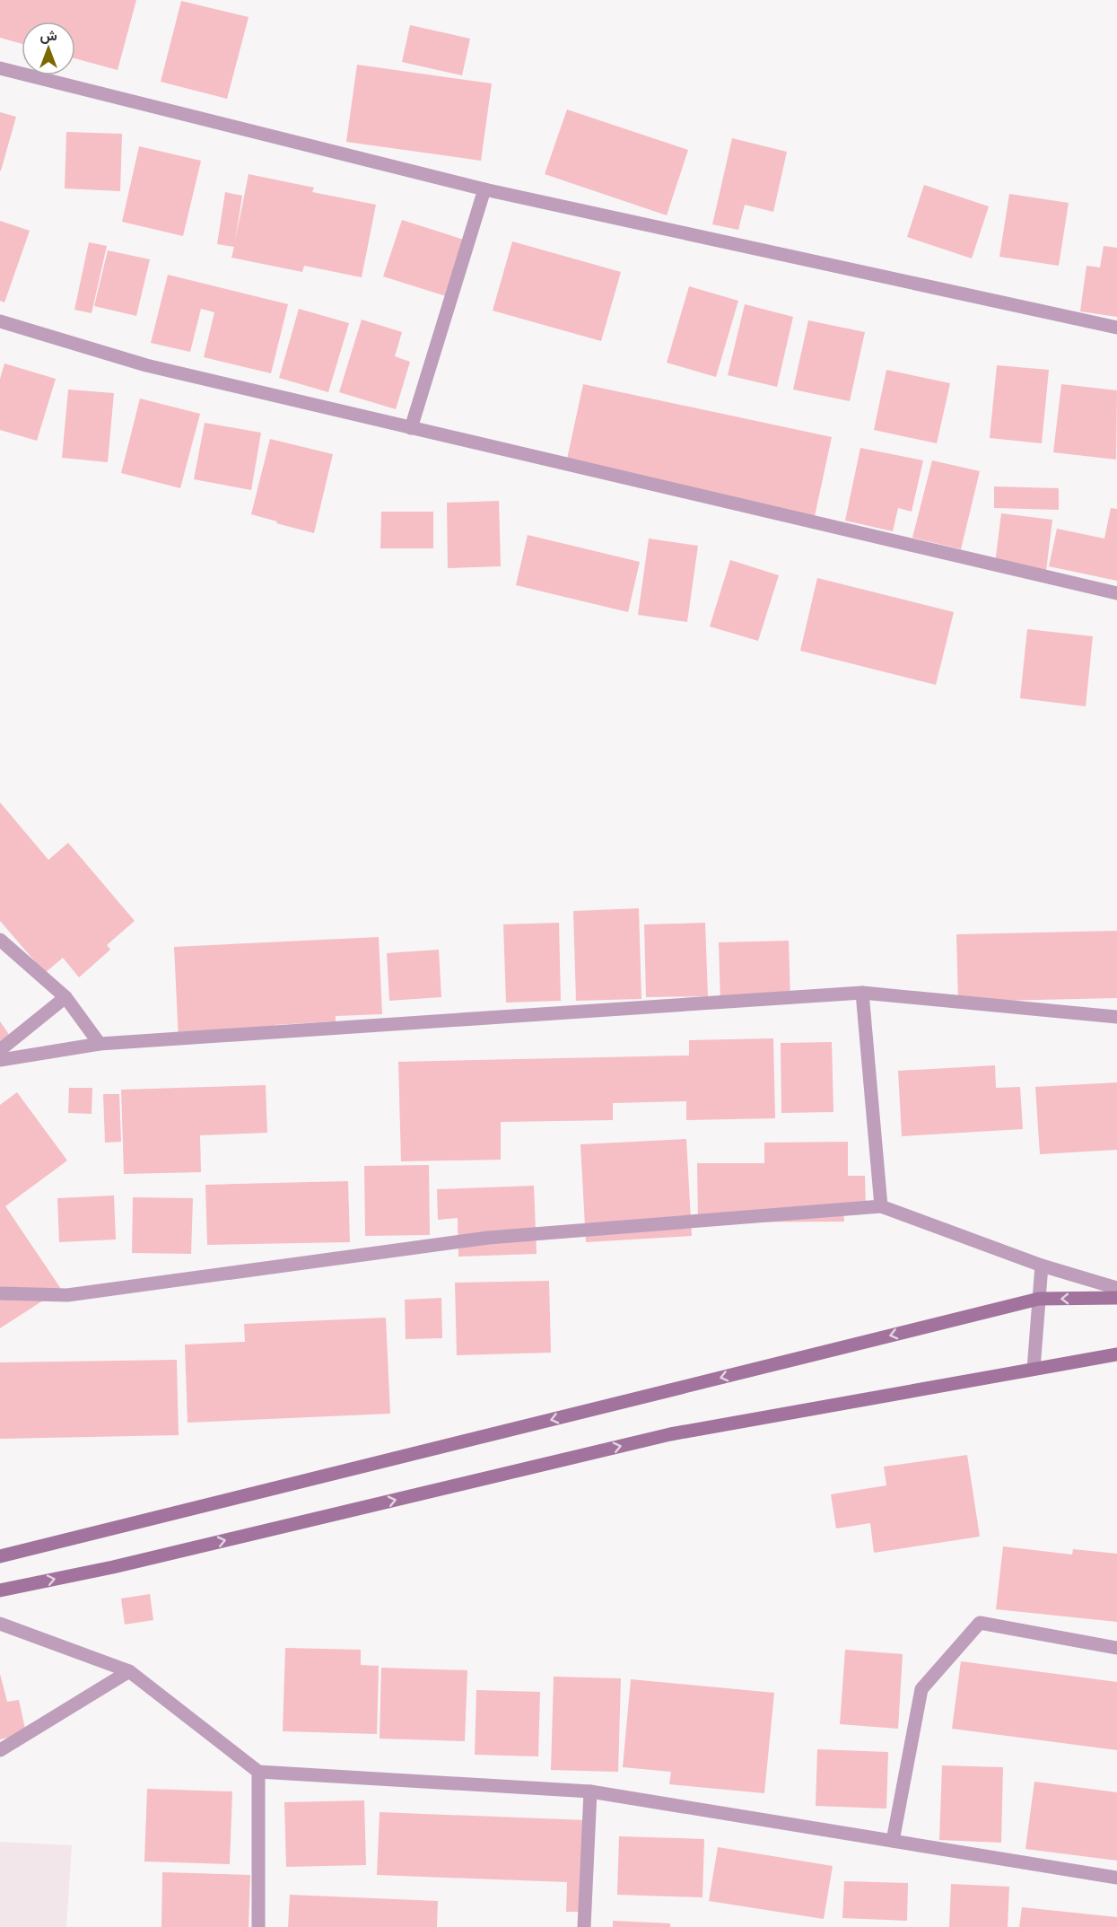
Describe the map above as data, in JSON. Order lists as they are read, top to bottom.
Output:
{
  "north": "top"
}
